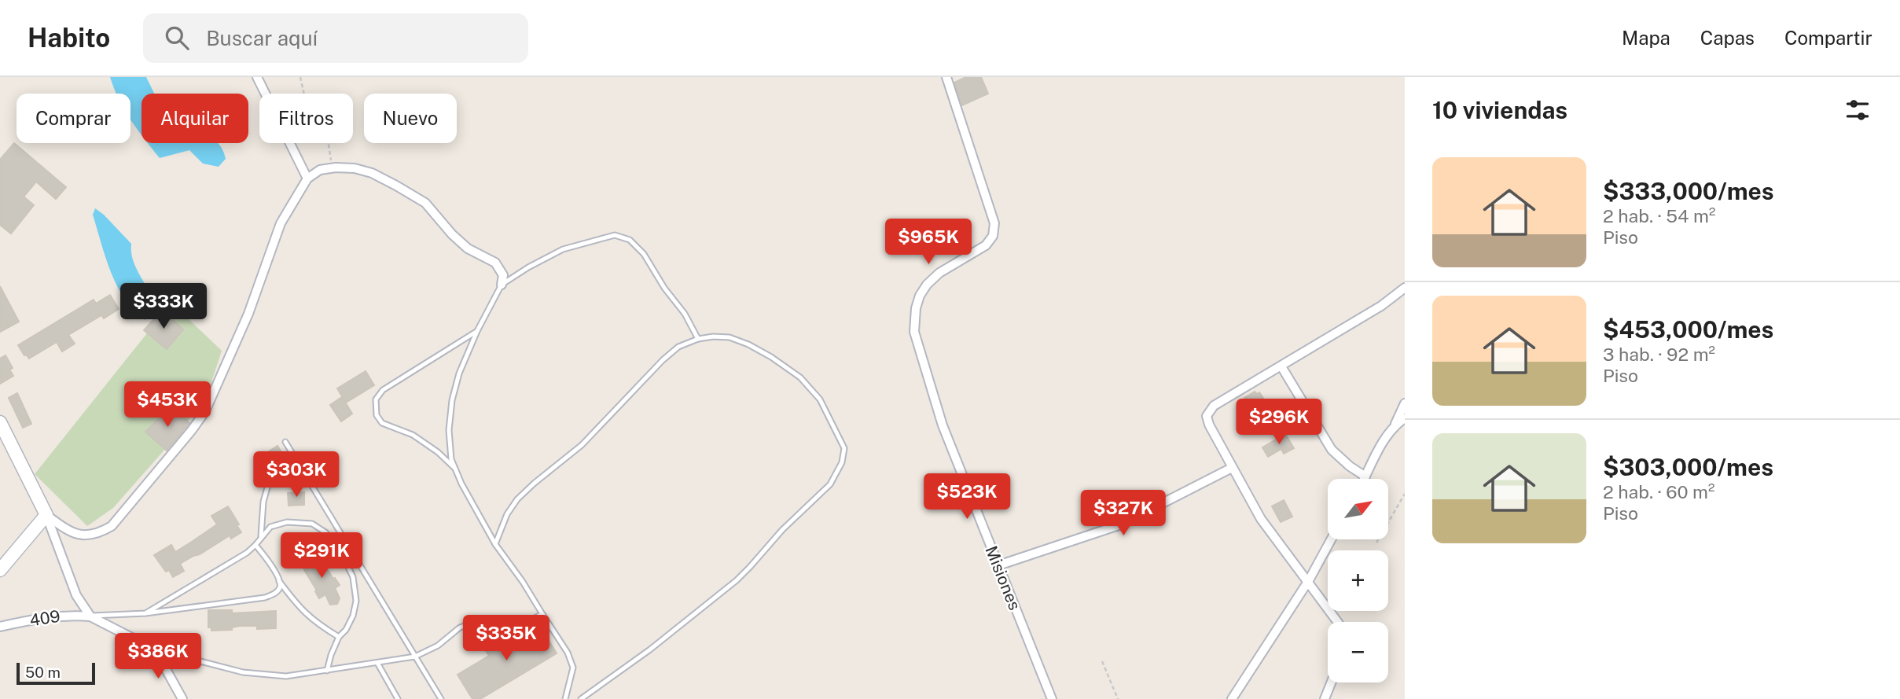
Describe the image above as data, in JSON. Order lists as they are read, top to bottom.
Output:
{
  "streets": {
    "street": ["Misiones", "409"]
  },
  "scale_bar": "50 m",
  "north": "top right",
  "page": {
    "header": "Habito",
    "search": "Buscar aquí",
    "nav": ["Mapa", "Capas", "Compartir"],
    "heading": "10 viviendas",
    "chip": [
      "Comprar",
      "Alquilar",
      "Filtros",
      "Nuevo"
    ],
    "list": [
      {
        "name": "$333,000/mes",
        "note": "2 hab. · 54 m² · Piso"
      },
      {
        "name": "$453,000/mes",
        "note": "3 hab. · 92 m² · Piso"
      },
      {
        "name": "$303,000/mes",
        "note": "2 hab. · 60 m² · Piso"
      }
    ],
    "price": [
      "$965K",
      "$333K",
      "$453K",
      "$296K",
      "$303K",
      "$523K",
      "$327K",
      "$291K",
      "$335K",
      "$386K"
    ],
    "map_buttons": ["+", "−"],
    "scale": "50 m"
  }
}
